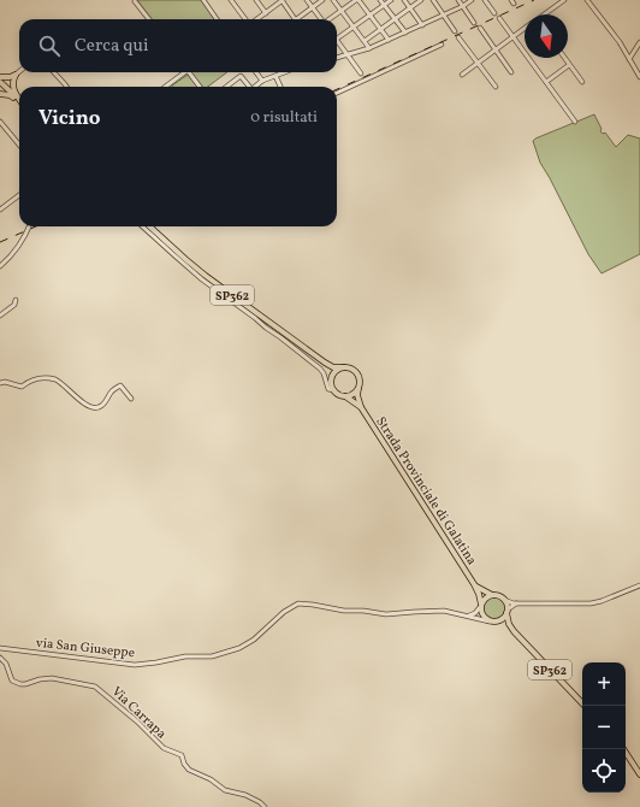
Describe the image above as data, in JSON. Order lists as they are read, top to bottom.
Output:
{
  "streets": {
    "main road": ["SP362", "Strada Provinciale di Galatina"],
    "street": ["via San Giuseppe", "Via Carrapa"]
  },
  "crossings": [
    ["SP362", "Strada Provinciale di Galatina"],
    ["SP362", "via San Giuseppe"],
    ["Strada Provinciale di Galatina", "via San Giuseppe"]
  ],
  "north": "bottom",
  "page": {
    "search": "Cerca qui",
    "heading": ["Vicino", "0 risultati"],
    "map_buttons": ["+", "−"]
  }
}
